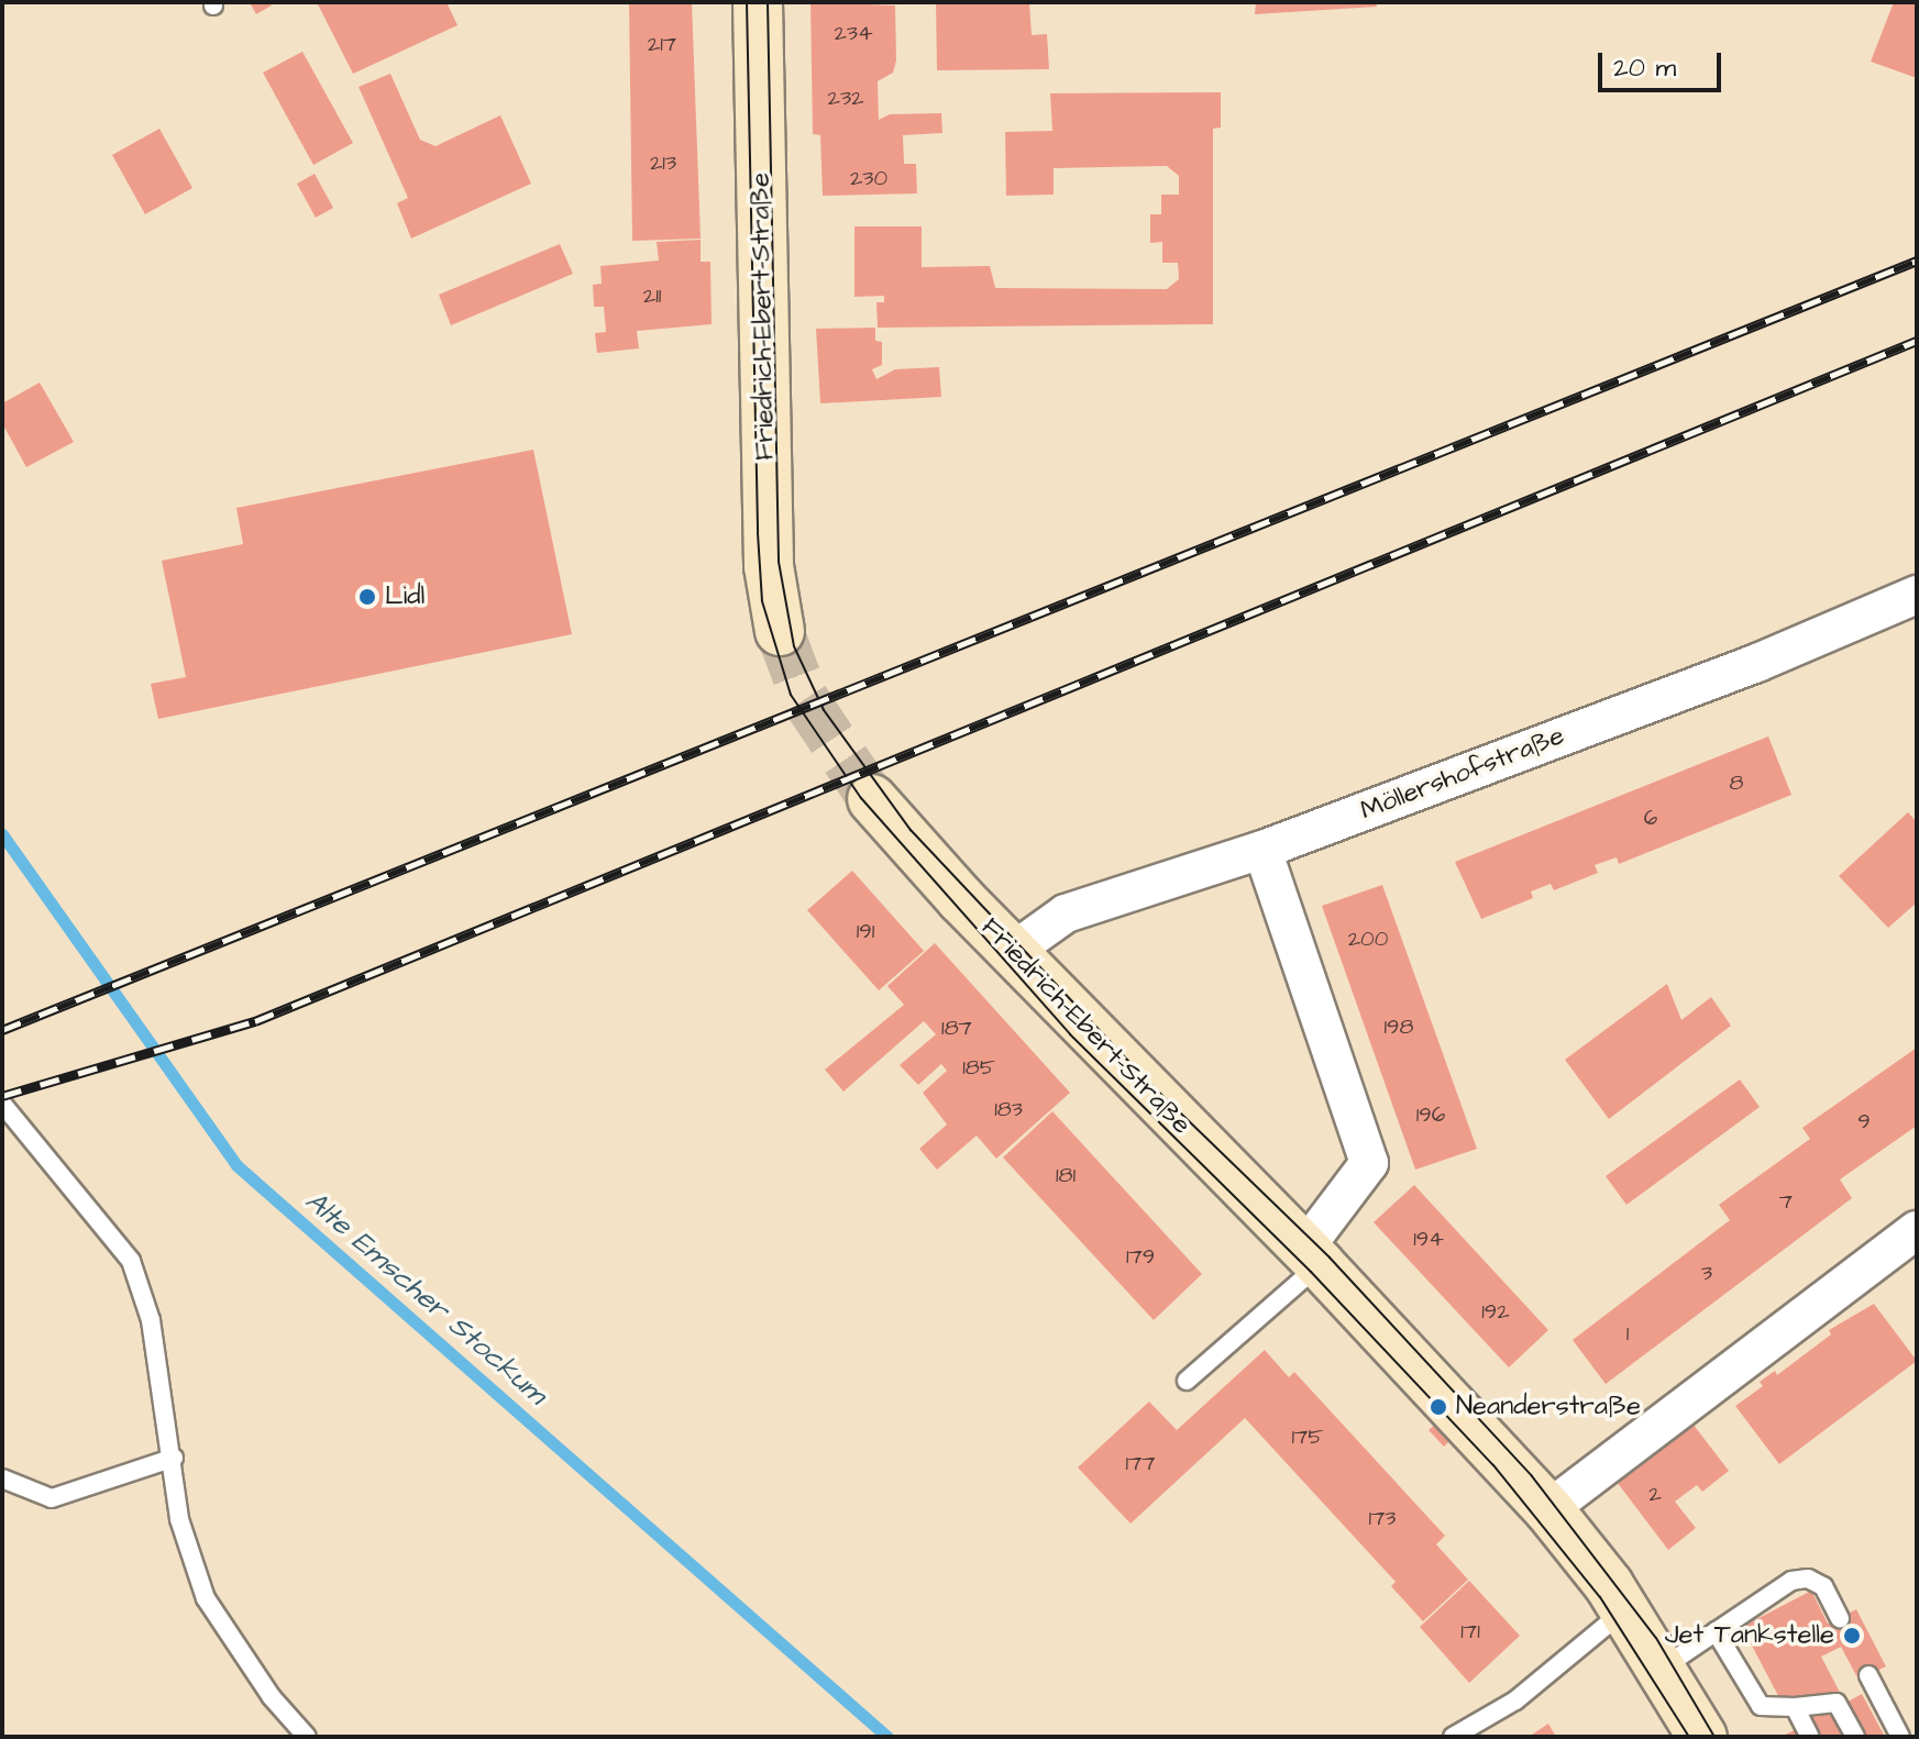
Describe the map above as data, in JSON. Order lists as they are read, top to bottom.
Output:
{
  "streets": {
    "main road": ["Friedrich-Ebert-Straße"],
    "street": ["Möllershofstraße"]
  },
  "crossings": [
    ["Friedrich-Ebert-Straße", "Möllershofstraße"]
  ],
  "water": ["Alte Emscher Stockum"],
  "places": ["Lidl", "Neanderstraße", "Jet Tankstelle"],
  "house_numbers": [
    "234",
    "217",
    "232",
    "213",
    "230",
    "211",
    "8",
    "6",
    "191",
    "200",
    "198",
    "187",
    "185",
    "183",
    "196",
    "9",
    "181",
    "7",
    "194",
    "179",
    "3",
    "192",
    "1",
    "175",
    "177",
    "2",
    "173",
    "171"
  ],
  "scale_bar": "20 m"
}
